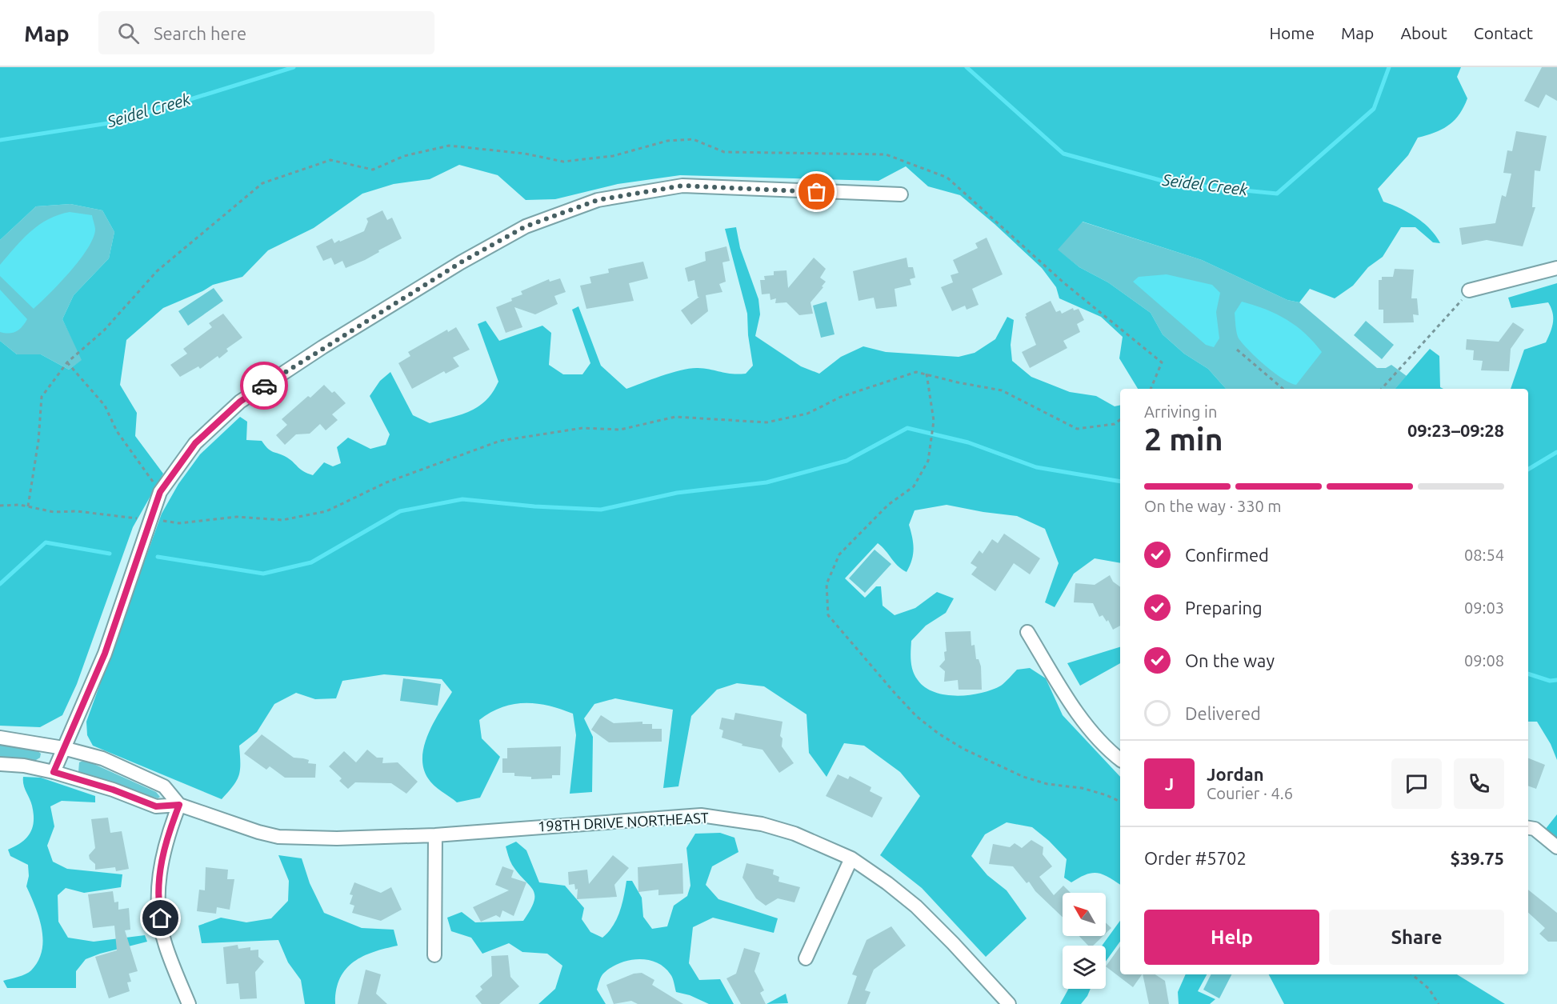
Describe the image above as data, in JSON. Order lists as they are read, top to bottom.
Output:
{
  "streets": {
    "street": ["198TH DRIVE NORTHEAST"]
  },
  "water": ["Seidel Creek"],
  "north": "top left",
  "page": {
    "header": "Map",
    "search": "Search here",
    "nav": [
      "Home",
      "Map",
      "About",
      "Contact"
    ],
    "heading": ["2 min", "Arriving in", "09:23–09:28"],
    "panel": [
      "Jordan",
      "Courier · 4.6",
      "Order #5702",
      "$39.75"
    ],
    "bar": "On the way · 330 m",
    "list": [
      ["Confirmed", "08:54"],
      ["Preparing", "09:03"],
      ["On the way", "09:08"],
      "Delivered"
    ],
    "round": "J",
    "buttons": ["Help", "Share"]
  }
}
